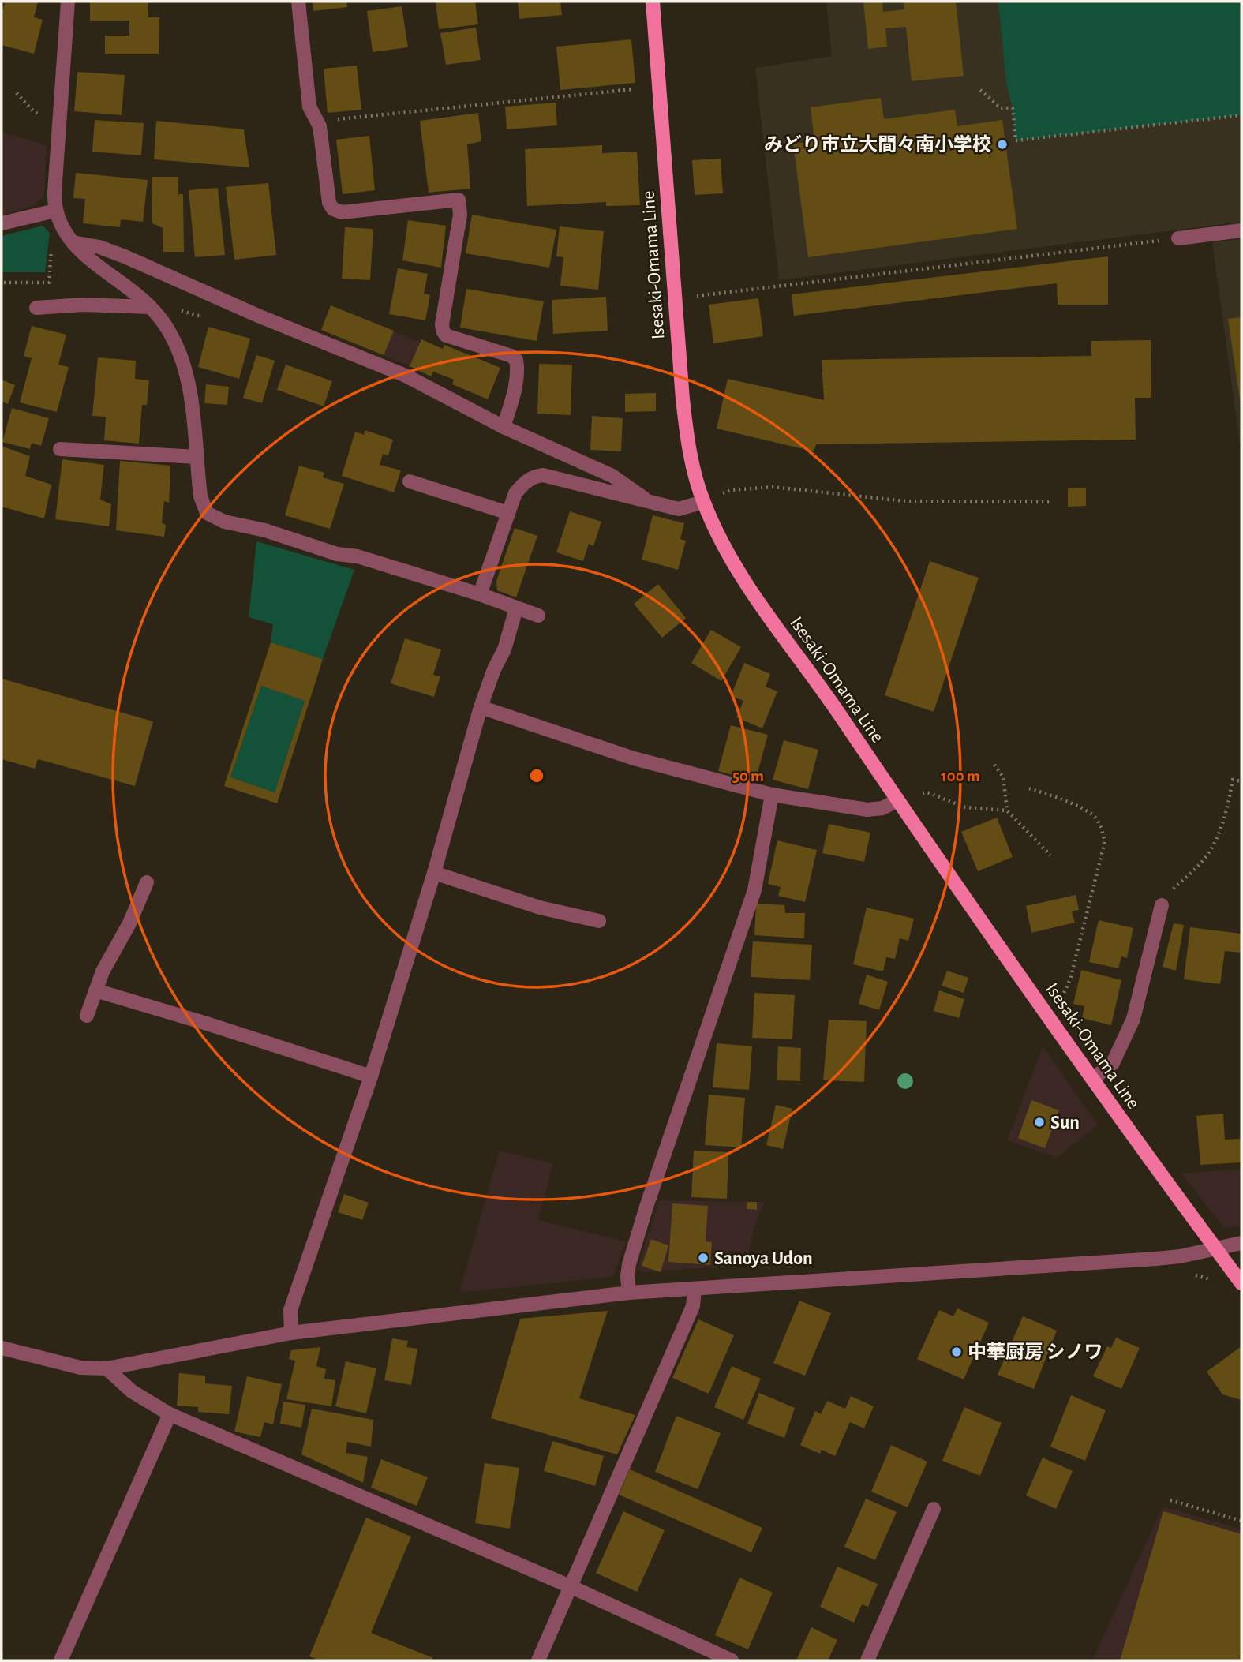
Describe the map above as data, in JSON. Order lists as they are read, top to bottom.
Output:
{
  "streets": {
    "main road": ["Isesaki-Omama Line"]
  },
  "places": [
    "みどり市立大間々南小学校",
    "Sun",
    "Sanoya Udon",
    "中華厨房 シノワ"
  ],
  "rings": ["50 m", "100 m"]
}
